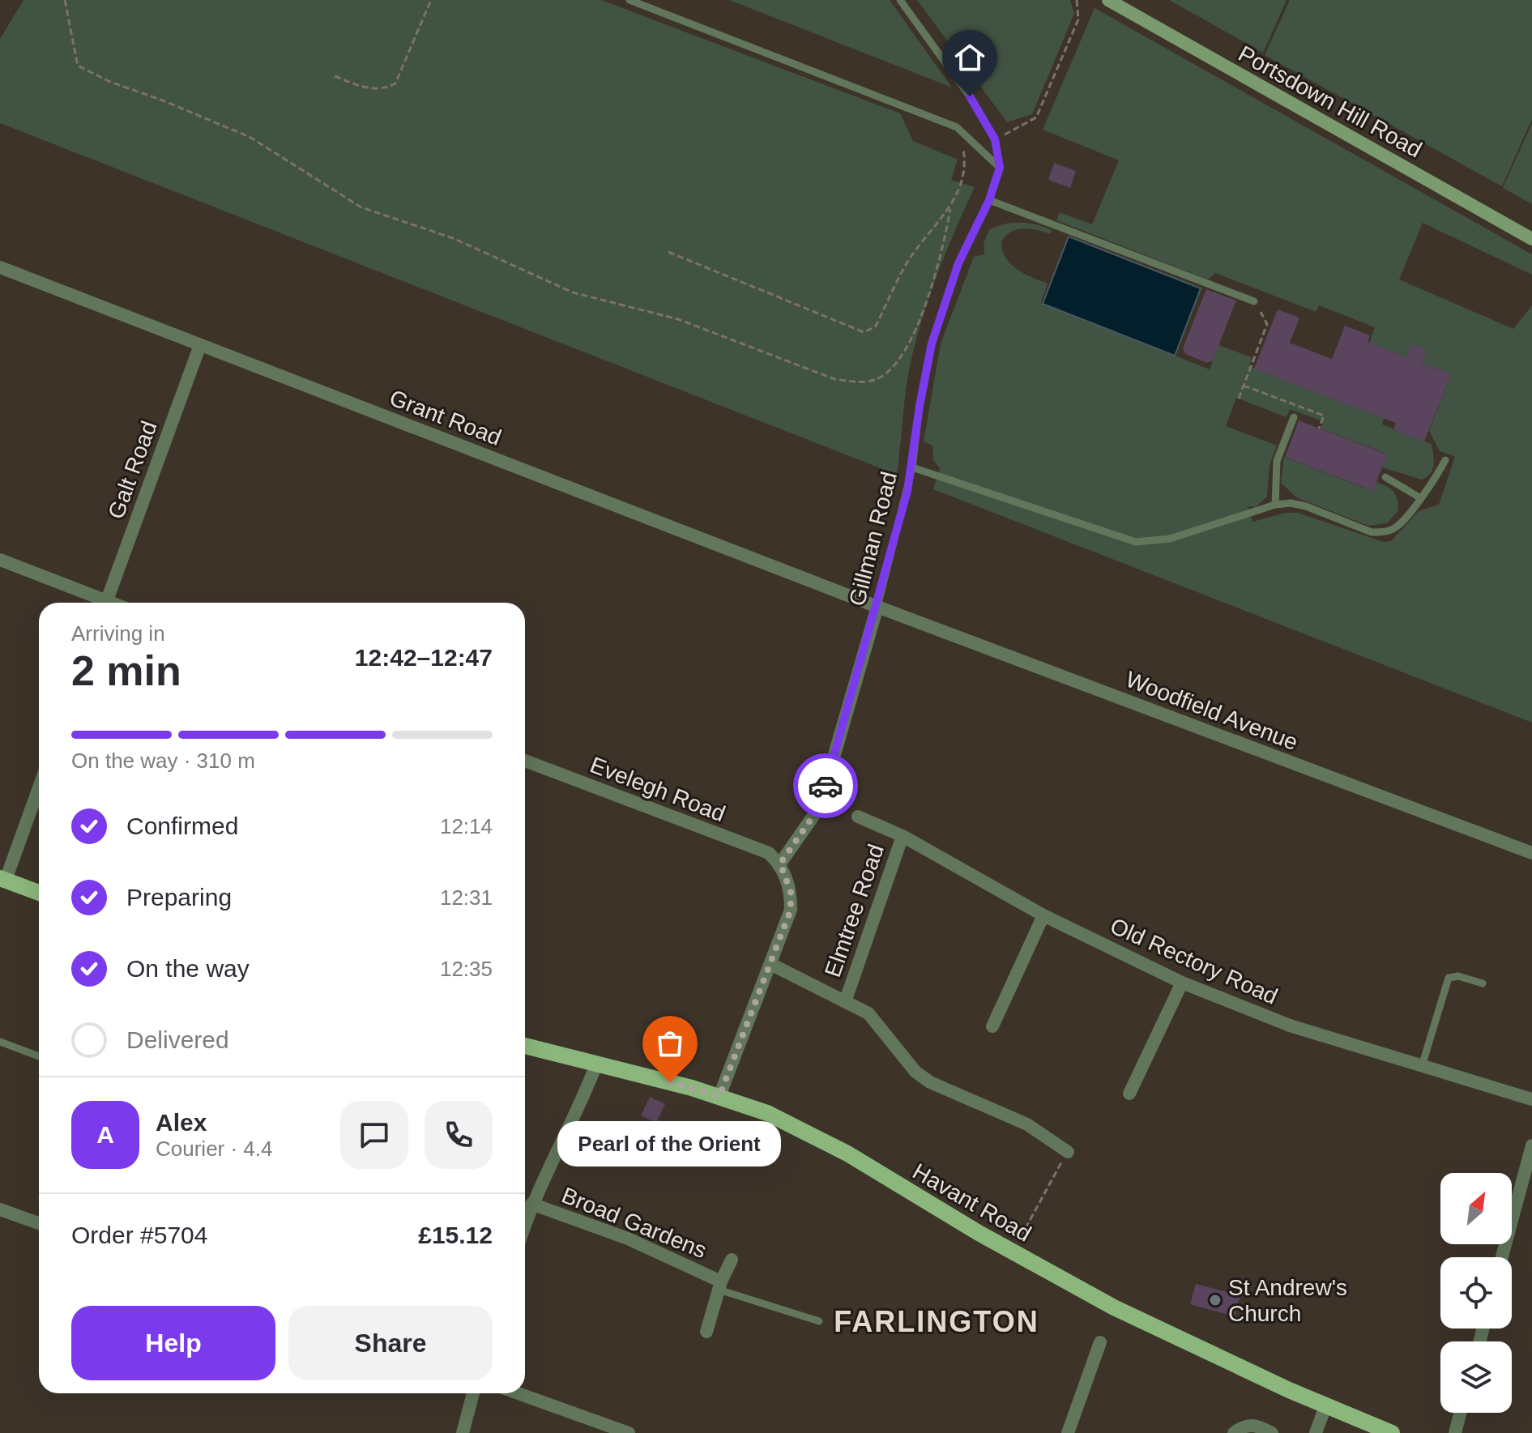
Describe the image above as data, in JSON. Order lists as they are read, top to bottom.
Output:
{
  "streets": {
    "main road": ["Portsdown Hill Road", "Havant Road"],
    "street": [
      "Grant Road",
      "Galt Road",
      "Gillman Road",
      "Woodfield Avenue",
      "Evelegh Road",
      "Elmtree Road",
      "Old Rectory Road",
      "Broad Gardens"
    ]
  },
  "crossings": [
    ["Grant Road", "Galt Road"],
    ["Grant Road", "Gillman Road"],
    ["Grant Road", "Woodfield Avenue"],
    ["Gillman Road", "Woodfield Avenue"],
    ["Gillman Road", "Evelegh Road"],
    ["Elmtree Road", "Old Rectory Road"]
  ],
  "districts": ["FARLINGTON"],
  "places": ["Pearl of the Orient", "St Andrew's Church"],
  "north": "top right",
  "page": {
    "heading": ["2 min", "Arriving in", "12:42–12:47"],
    "panel": [
      "Alex",
      "Courier · 4.4",
      "Order #5704",
      "£15.12"
    ],
    "bar": "On the way · 310 m",
    "list": [
      ["Confirmed", "12:14"],
      ["Preparing", "12:31"],
      ["On the way", "12:35"],
      "Delivered"
    ],
    "round": "A",
    "bubble": "Pearl of the Orient",
    "buttons": ["Help", "Share"]
  }
}
